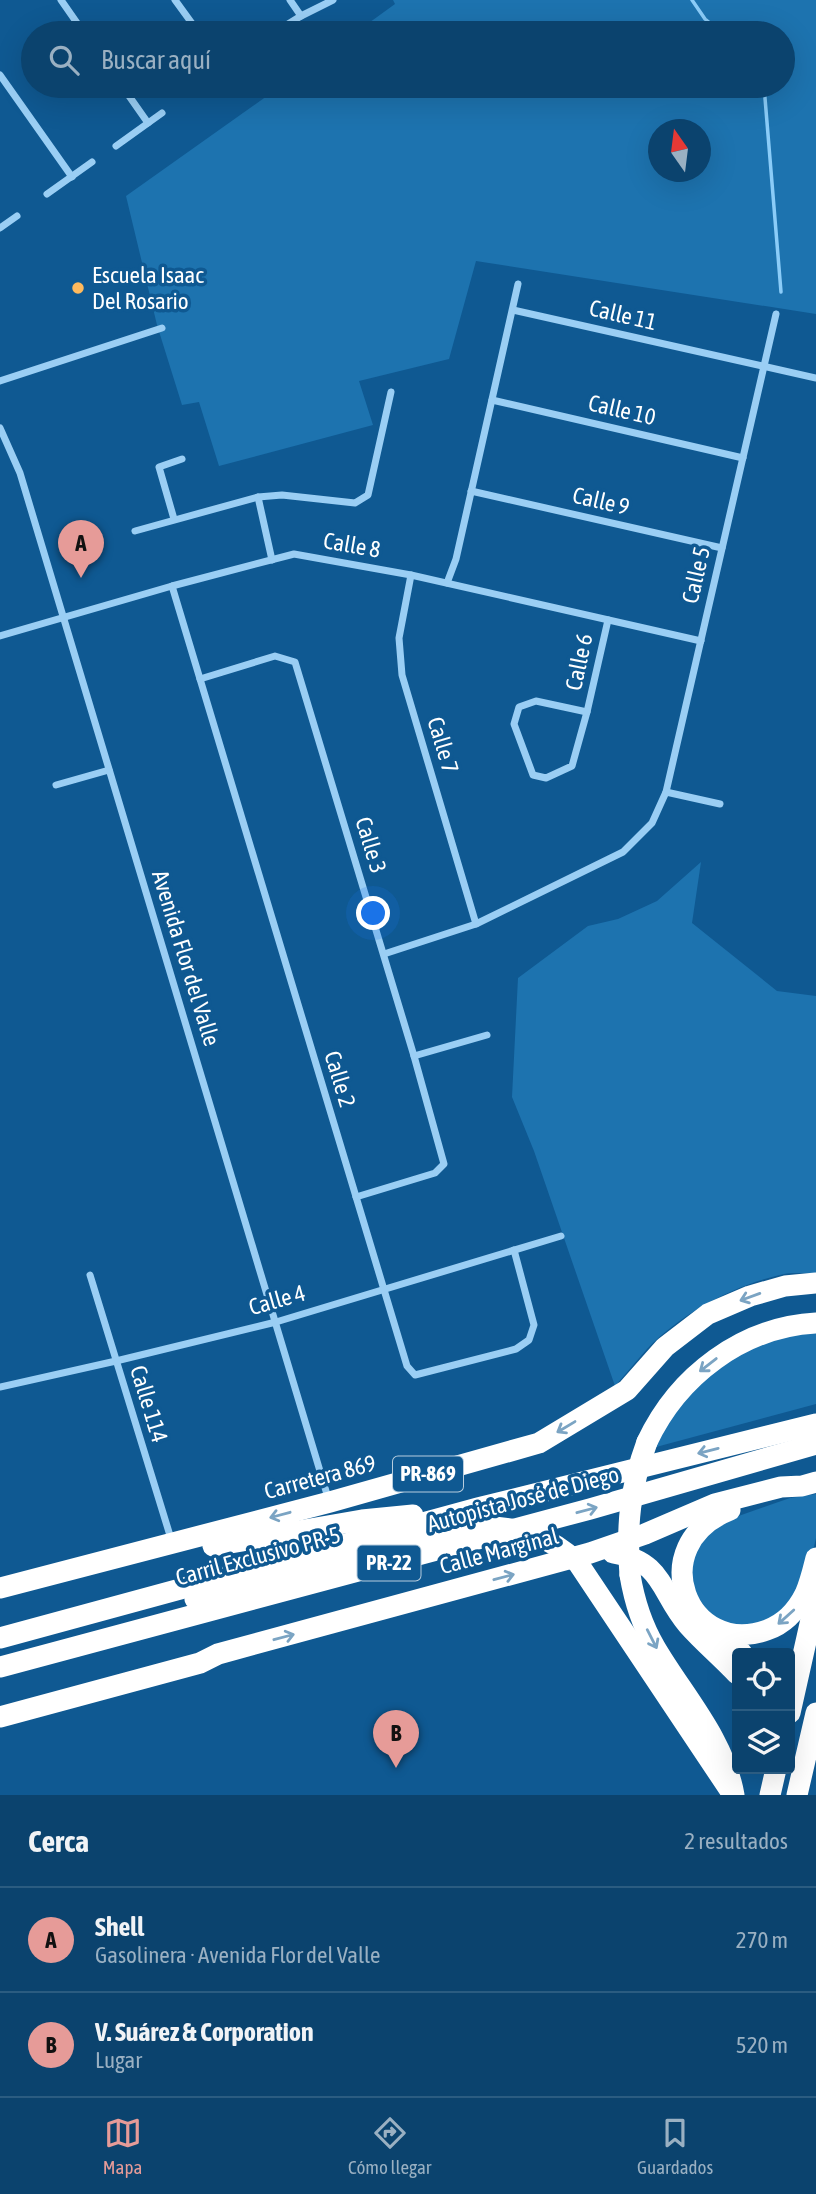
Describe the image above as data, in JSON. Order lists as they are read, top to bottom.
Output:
{
  "streets": {
    "highway": [
      "PR-869",
      "Carretera 869",
      "Autopista José de Diego",
      "Calle Marginal",
      "Carril Exclusivo PR-5",
      "PR-22"
    ],
    "street": [
      "Calle 11",
      "Calle 10",
      "Calle 9",
      "Calle 8",
      "Calle 5",
      "Calle 6",
      "Calle 7",
      "Calle 3",
      "Avenida Flor del Valle",
      "Calle 2",
      "Calle 4",
      "Calle 114"
    ]
  },
  "crossings": [
    ["Calle 11", "Calle 5"],
    ["Calle 10", "Calle 5"],
    ["Calle 9", "Calle 5"],
    ["Calle 8", "Calle 5"],
    ["Calle 8", "Calle 6"],
    ["Calle 8", "Calle 7"],
    ["Calle 8", "Avenida Flor del Valle"],
    ["Calle 8", "Calle 2"],
    ["Calle 5", "Calle 7"],
    ["Calle 5", "Calle 3"],
    ["Calle 3", "Calle 2"],
    ["Avenida Flor del Valle", "Calle 4"],
    ["Avenida Flor del Valle", "Carretera 869"],
    ["Calle 2", "Calle 4"],
    ["Calle 4", "Calle 114"],
    ["Calle 114", "Carretera 869"]
  ],
  "places": ["Escuela Isaac Del Rosario"],
  "north": "top",
  "page": {
    "search": "Buscar aquí",
    "pins": ["A", "B"],
    "heading": ["Cerca", "2 resultados"],
    "list": [
      {
        "mark": "A",
        "name": "Shell",
        "note": "Gasolinera · Avenida Flor del Valle",
        "value": "270 m"
      },
      {
        "mark": "B",
        "name": "V. Suárez & Corporation",
        "note": "Lugar",
        "value": "520 m"
      }
    ],
    "nav": ["Mapa", "Cómo llegar", "Guardados"]
  }
}
